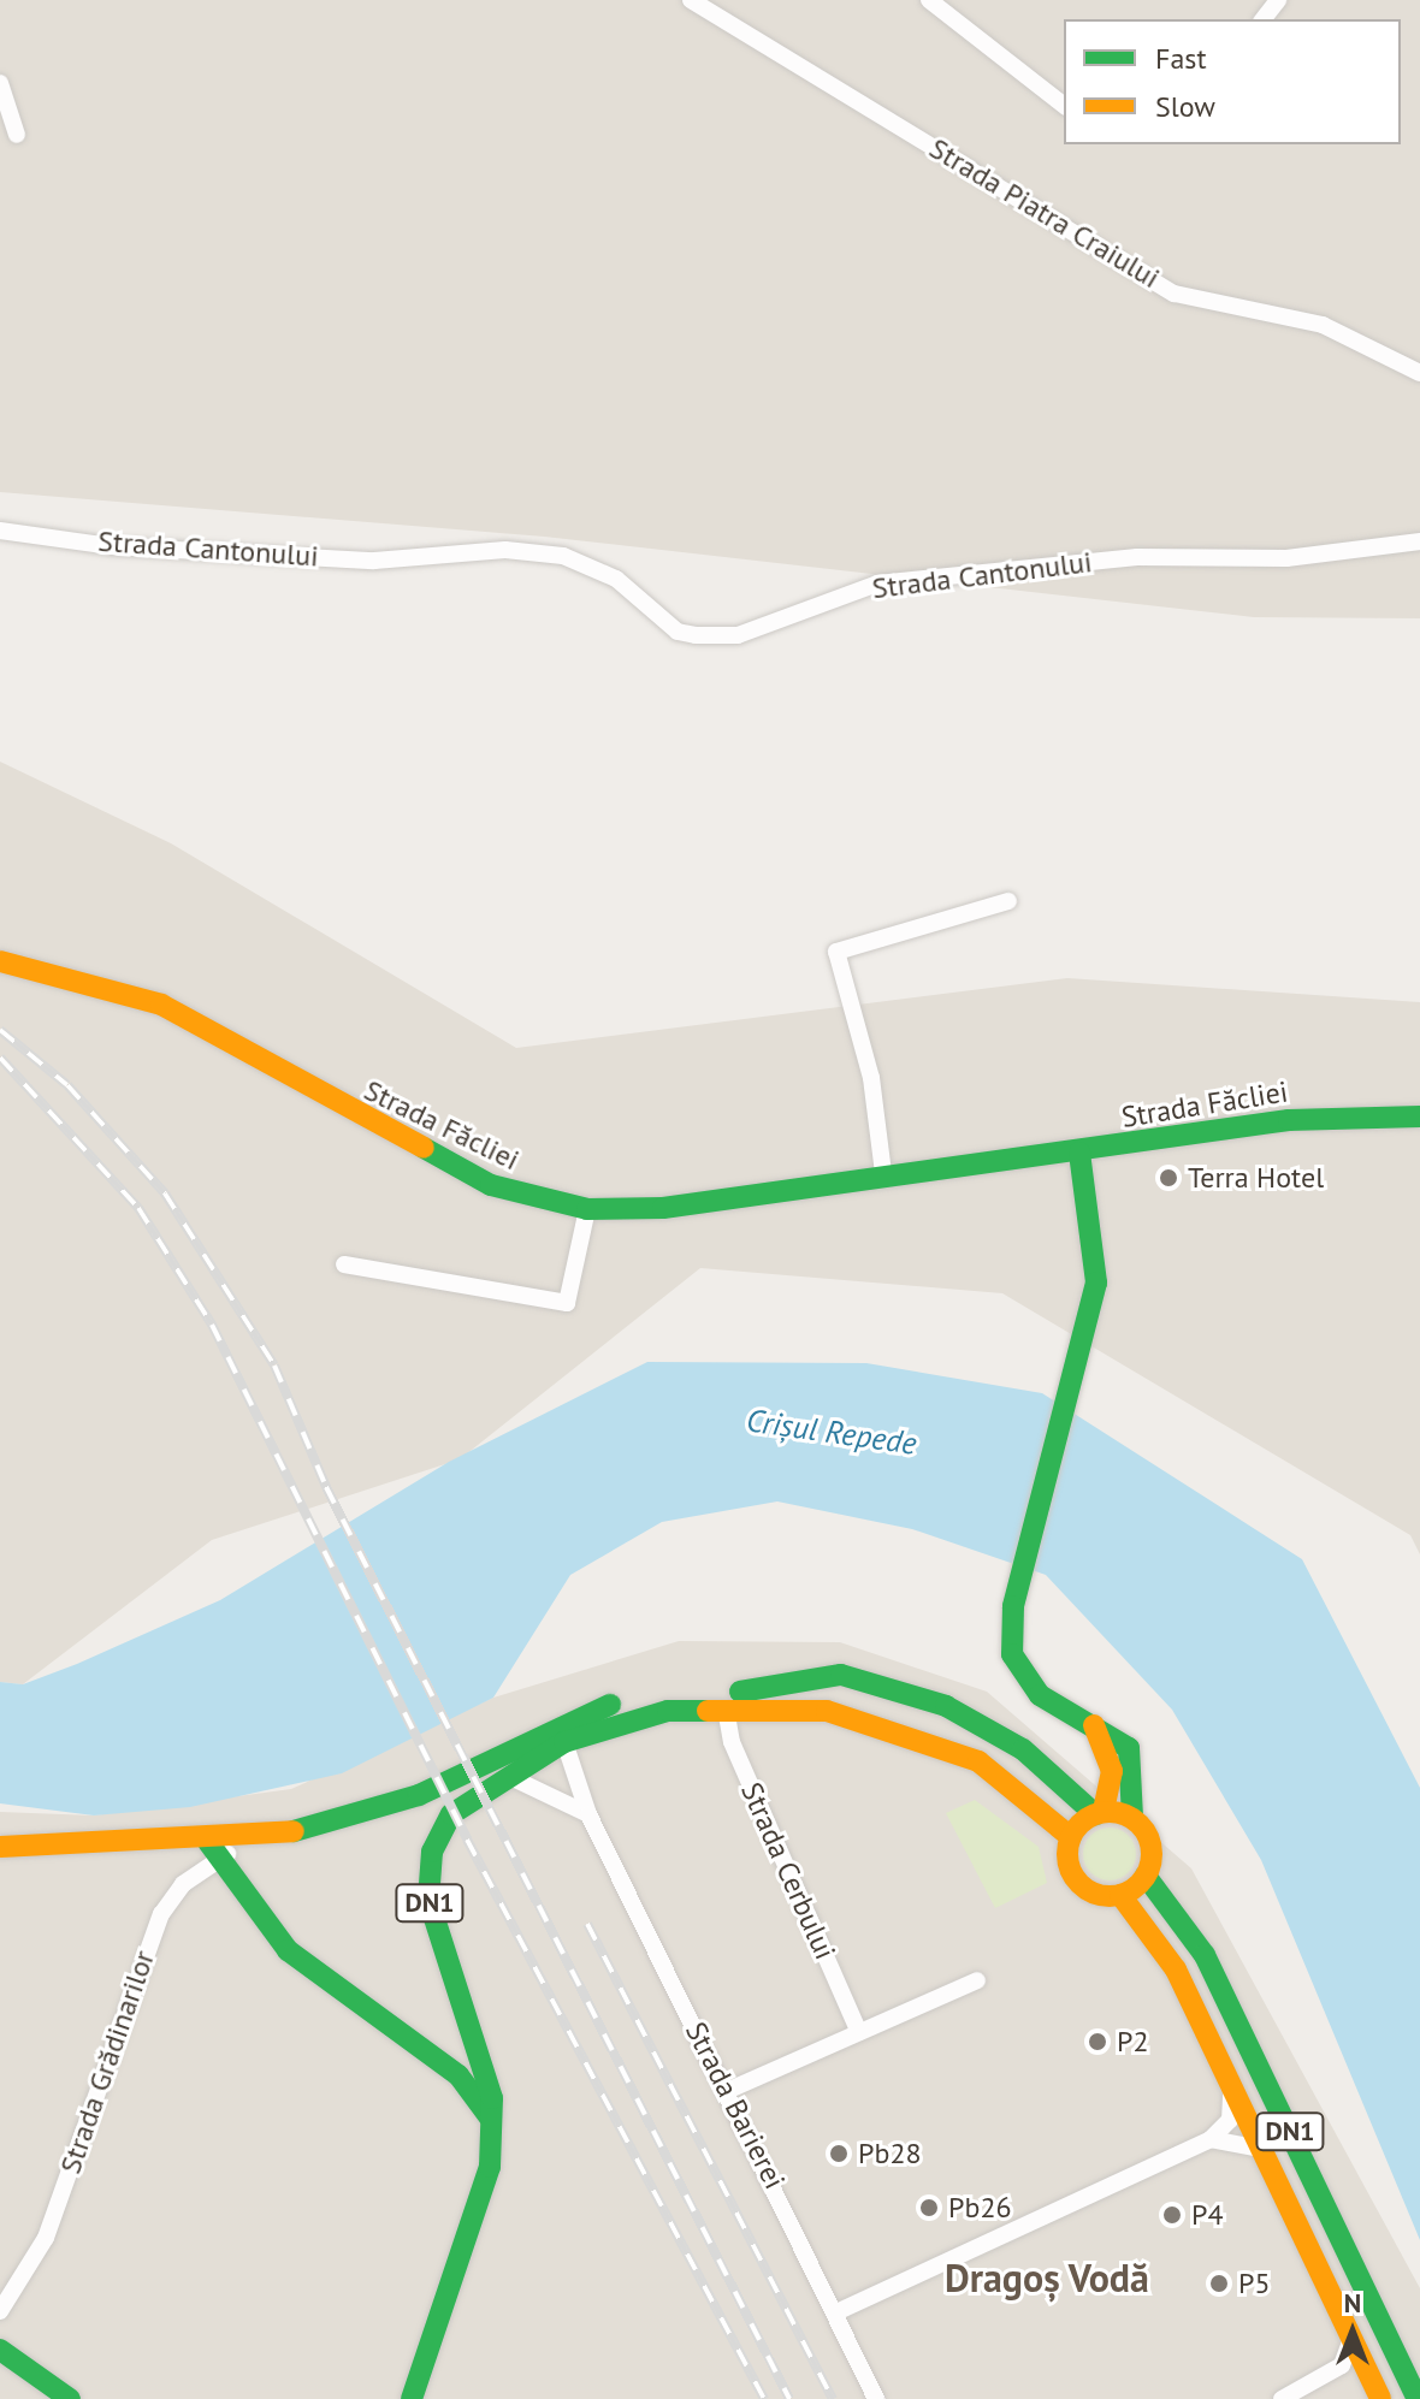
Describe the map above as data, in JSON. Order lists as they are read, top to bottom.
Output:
{
  "streets": {
    "main road": ["Strada Făcliei", "DN1"],
    "street": [
      "Strada Piatra Craiului",
      "Strada Cantonului",
      "Strada Cerbului",
      "Strada Grădinarilor",
      "Strada Barierei"
    ]
  },
  "crossings": [
    ["Strada Cerbului", "DN1"],
    ["DN1", "Strada Barierei"]
  ],
  "districts": ["Dragoș Vodă"],
  "water": ["Crișul Repede"],
  "places": [
    "Terra Hotel",
    "P2",
    "Pb28",
    "Pb26",
    "P4",
    "P5"
  ],
  "legend": ["Fast", "Slow"],
  "north": "top"
}
